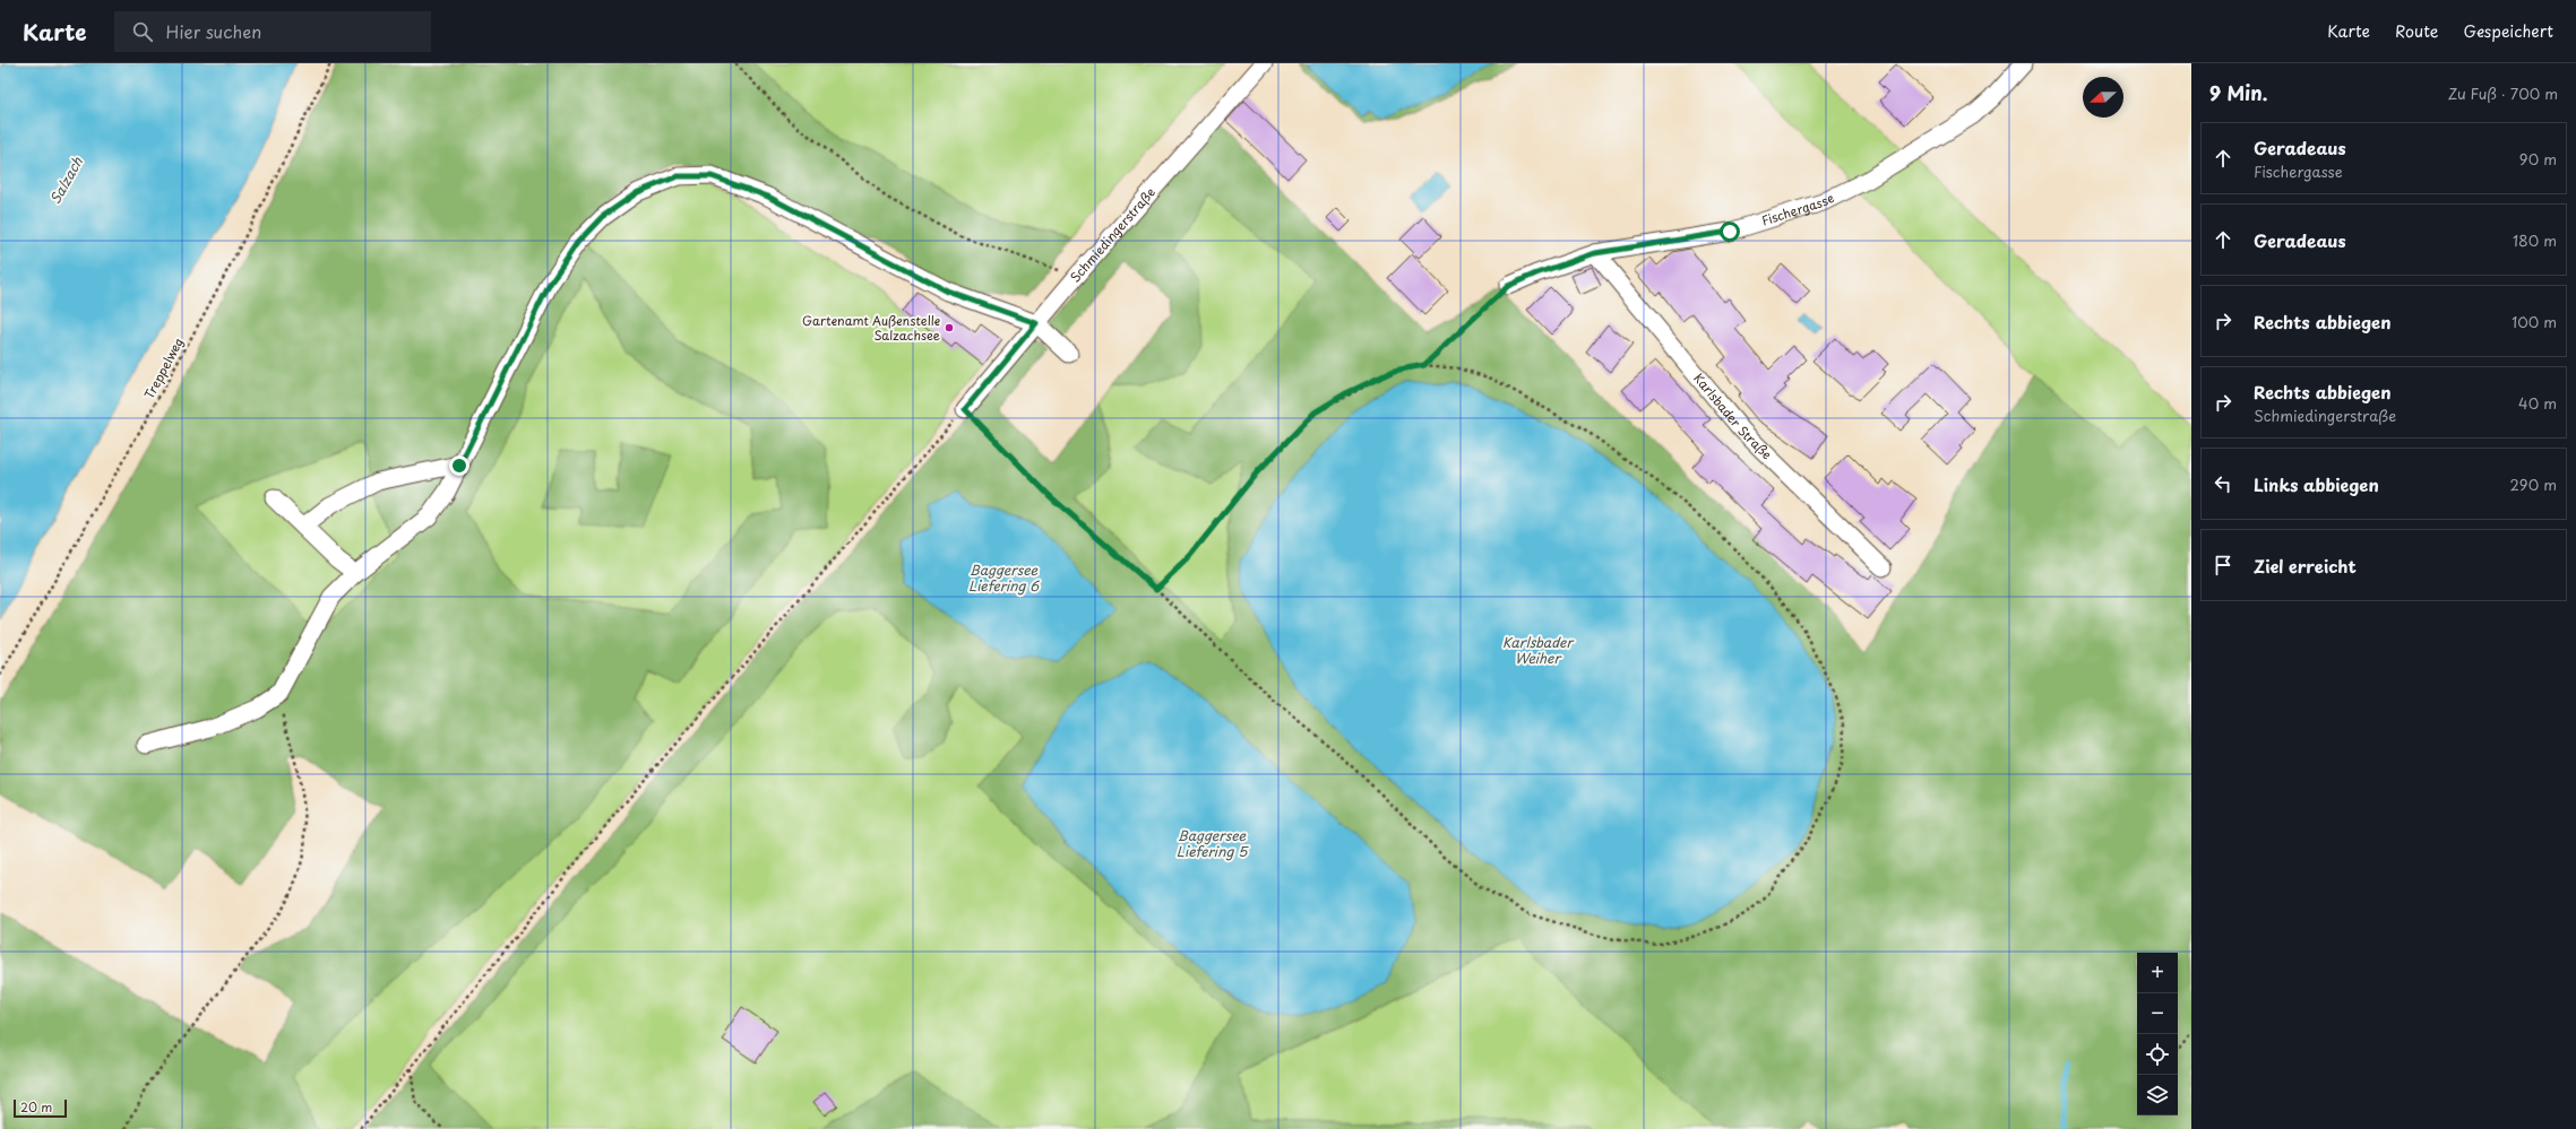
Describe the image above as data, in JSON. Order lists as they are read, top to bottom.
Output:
{
  "streets": {
    "street": ["Fischergasse", "Schmiedingerstraße", "Karlsbader Straße"],
    "path": ["Treppelweg"]
  },
  "crossings": [
    ["Fischergasse", "Karlsbader Straße"]
  ],
  "water": [
    "Salzach",
    "Baggersee Liefering 6",
    "Karlsbader Weiher",
    "Baggersee Liefering 5"
  ],
  "places": ["Gartenamt Außenstelle Salzachsee"],
  "scale_bar": "20 m",
  "north": "left",
  "page": {
    "header": "Karte",
    "search": "Hier suchen",
    "nav": ["Karte", "Route", "Gespeichert"],
    "heading": ["9 Min.", "Zu Fuß · 700 m"],
    "list": [
      ["Geradeaus", "Fischergasse", "90 m"],
      ["Geradeaus", "180 m"],
      ["Rechts abbiegen", "100 m"],
      ["Rechts abbiegen", "Schmiedingerstraße", "40 m"],
      ["Links abbiegen", "290 m"],
      "Ziel erreicht"
    ],
    "map_buttons": ["+", "−"],
    "scale": "20 m"
  }
}
